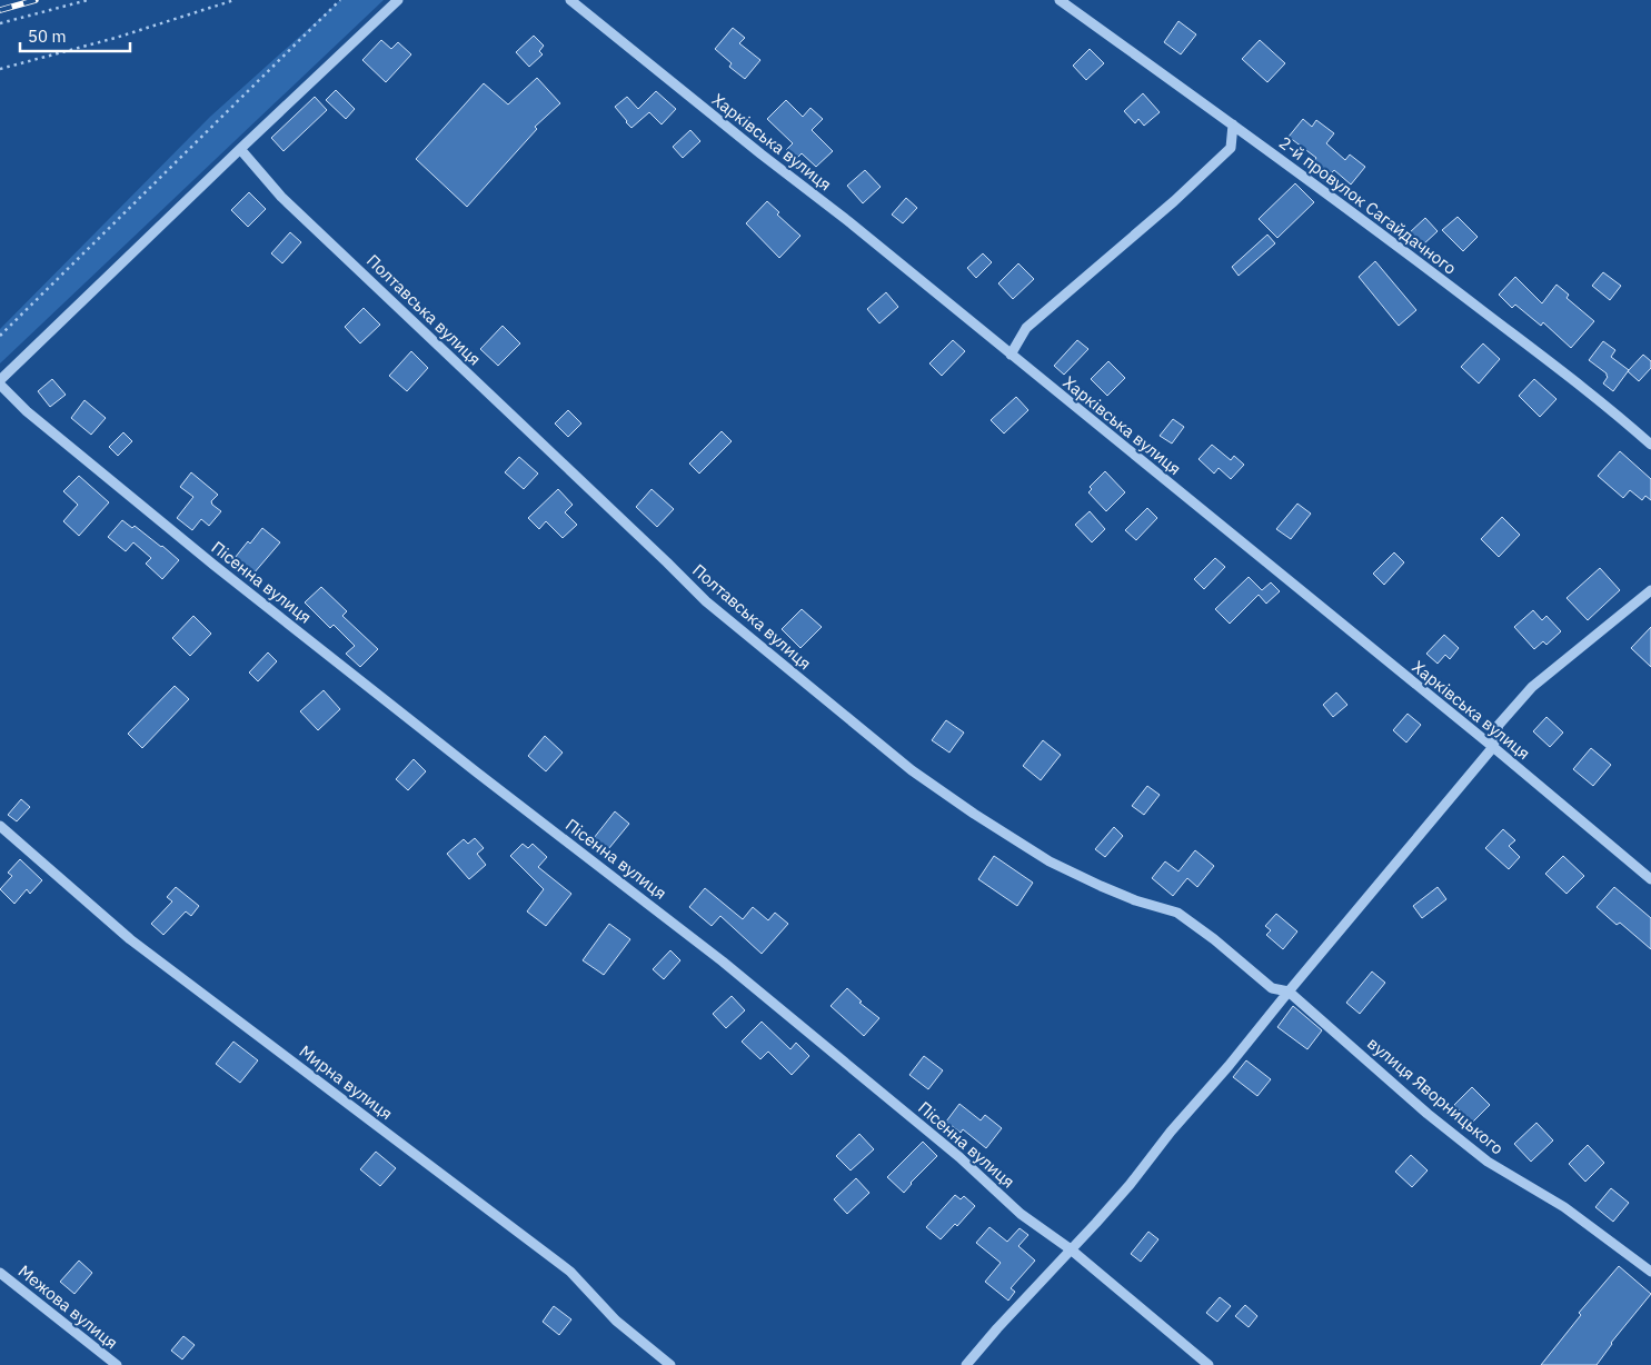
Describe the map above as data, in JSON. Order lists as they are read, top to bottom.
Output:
{
  "streets": {
    "street": [
      "Харківська вулиця",
      "2-й провулок Сагайдачного",
      "Полтавська вулиця",
      "Пісенна вулиця",
      "Мирна вулиця",
      "вулиця Яворницького",
      "Межова вулиця"
    ]
  },
  "crossings": [
    ["Полтавська вулиця", "вулиця Яворницького"]
  ],
  "scale_bar": "50 m"
}
